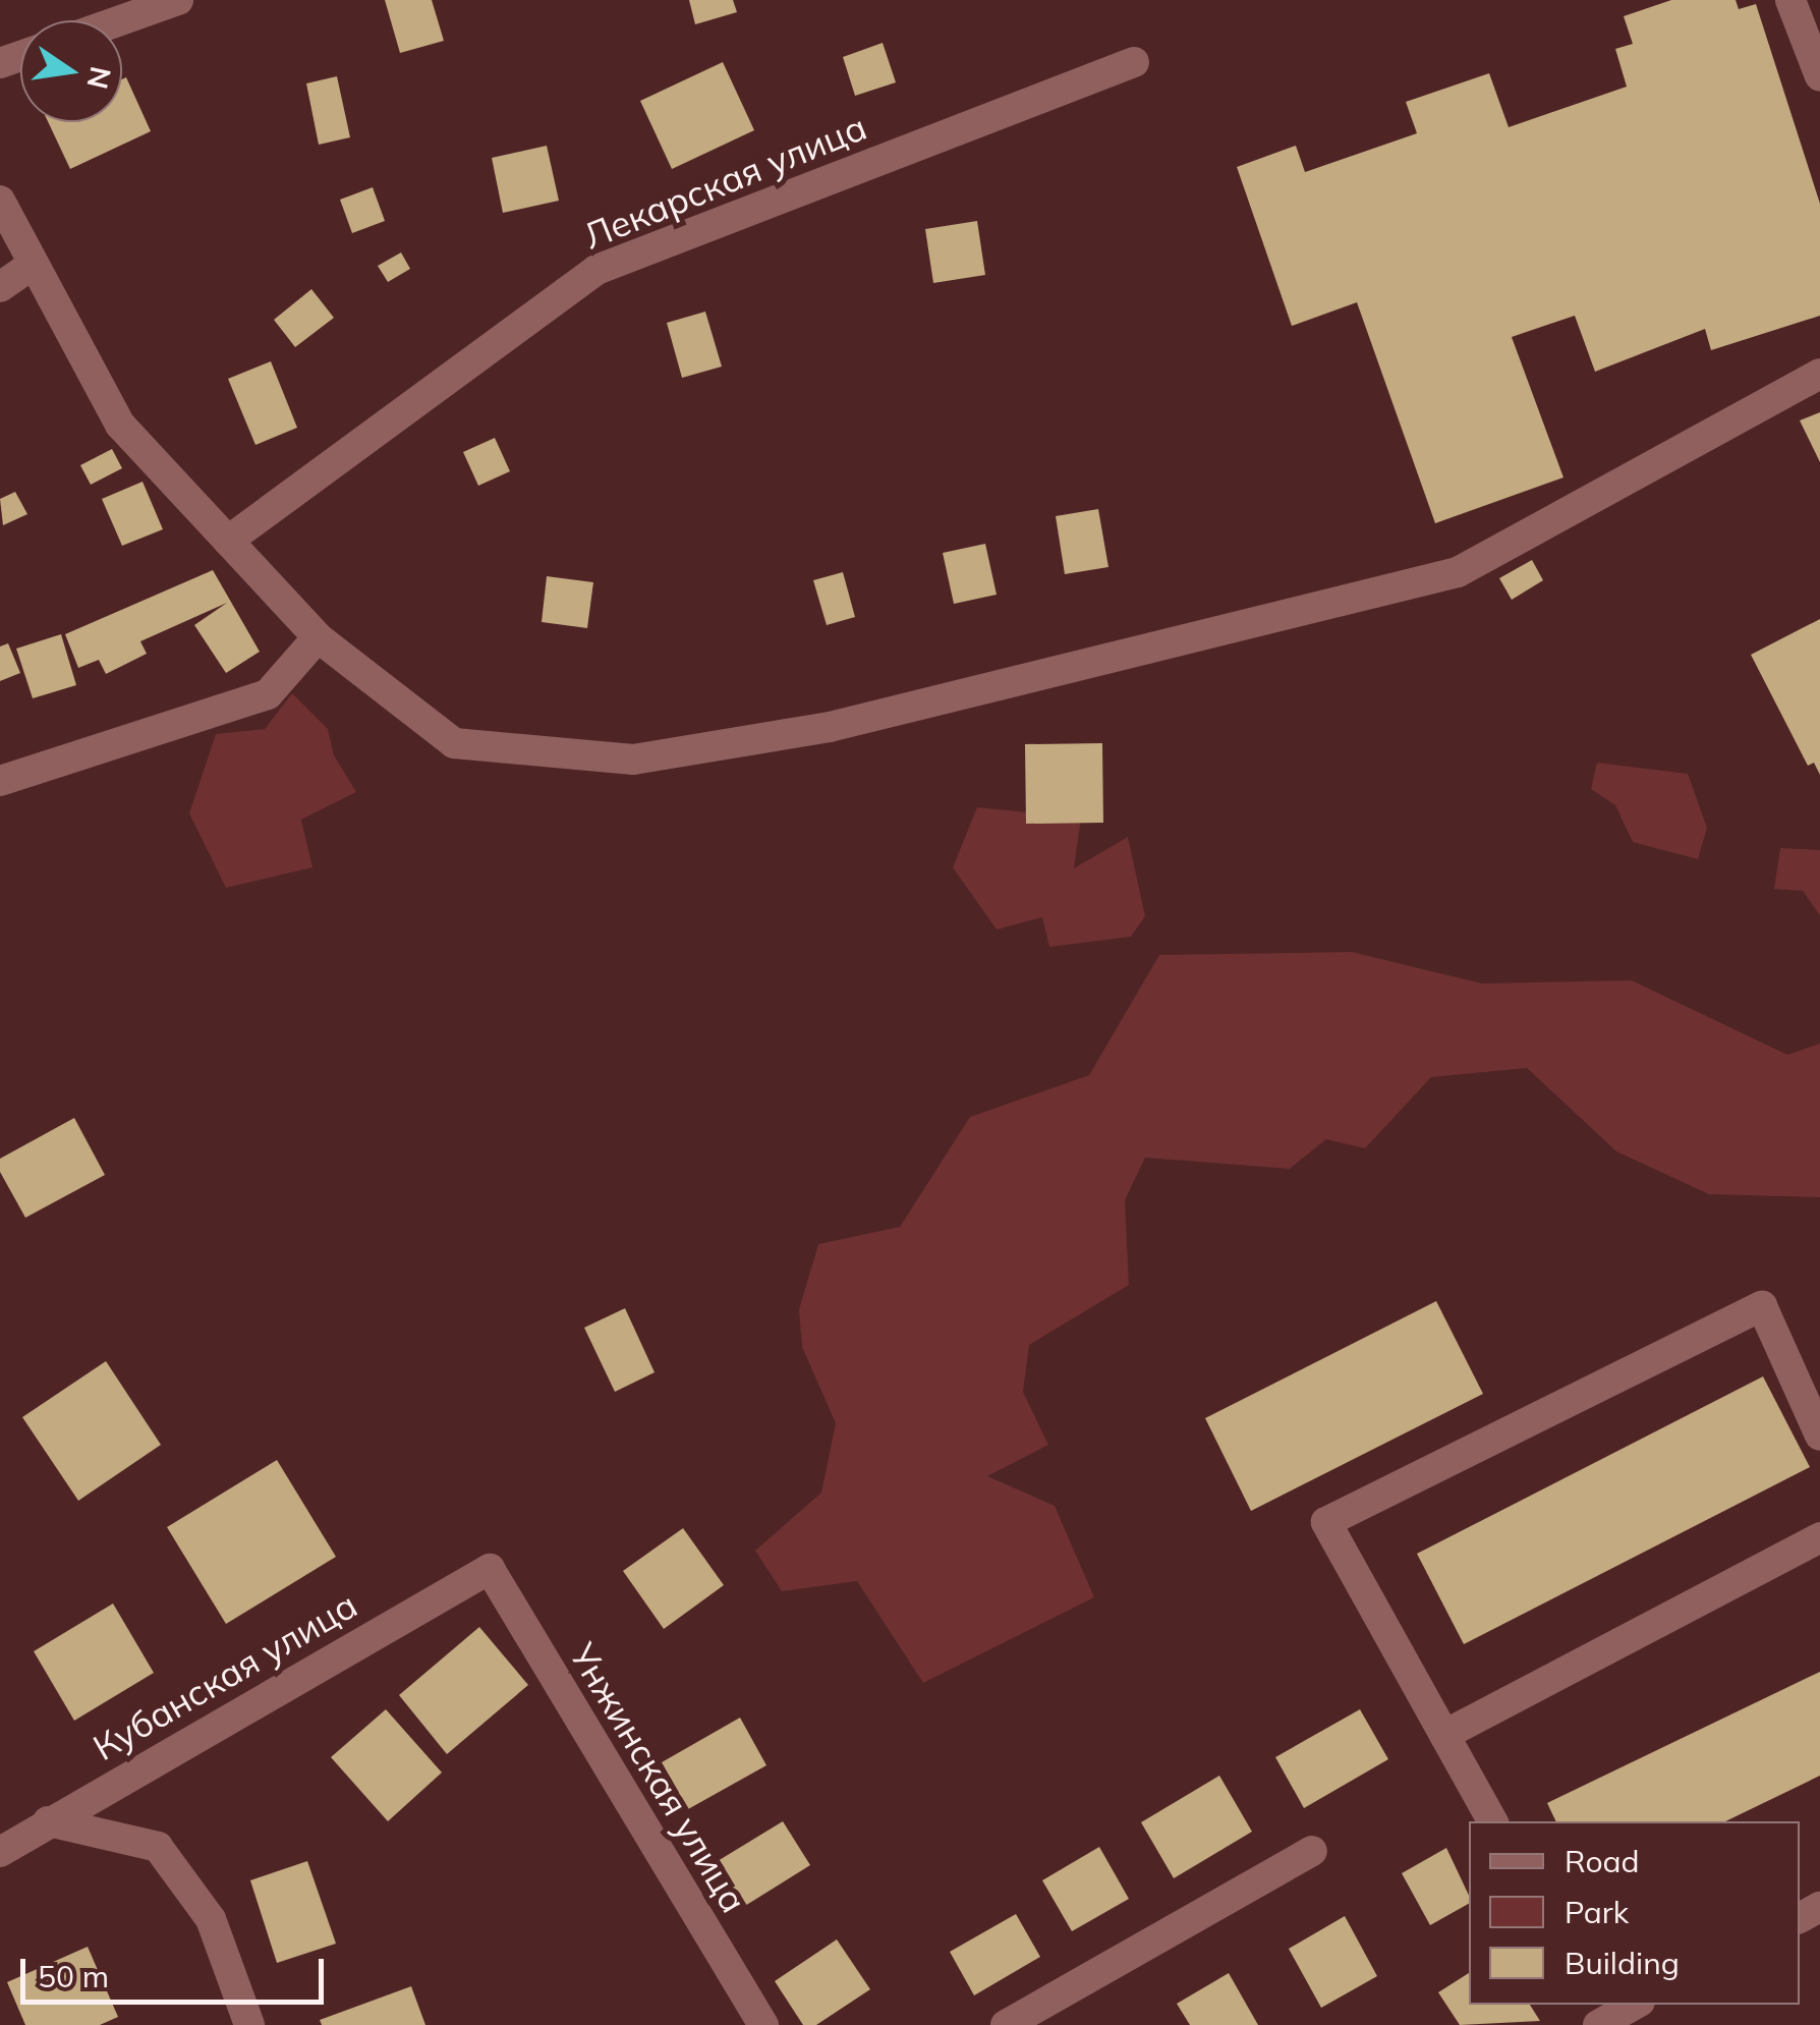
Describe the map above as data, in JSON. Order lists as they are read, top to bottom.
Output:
{
  "streets": {
    "street": ["Лекарская улица", "Кубанская улица", "Унжинская улица"]
  },
  "crossings": [
    ["Кубанская улица", "Унжинская улица"]
  ],
  "legend": ["Road", "Park", "Building"],
  "scale_bar": "50 m",
  "north": "right"
}
